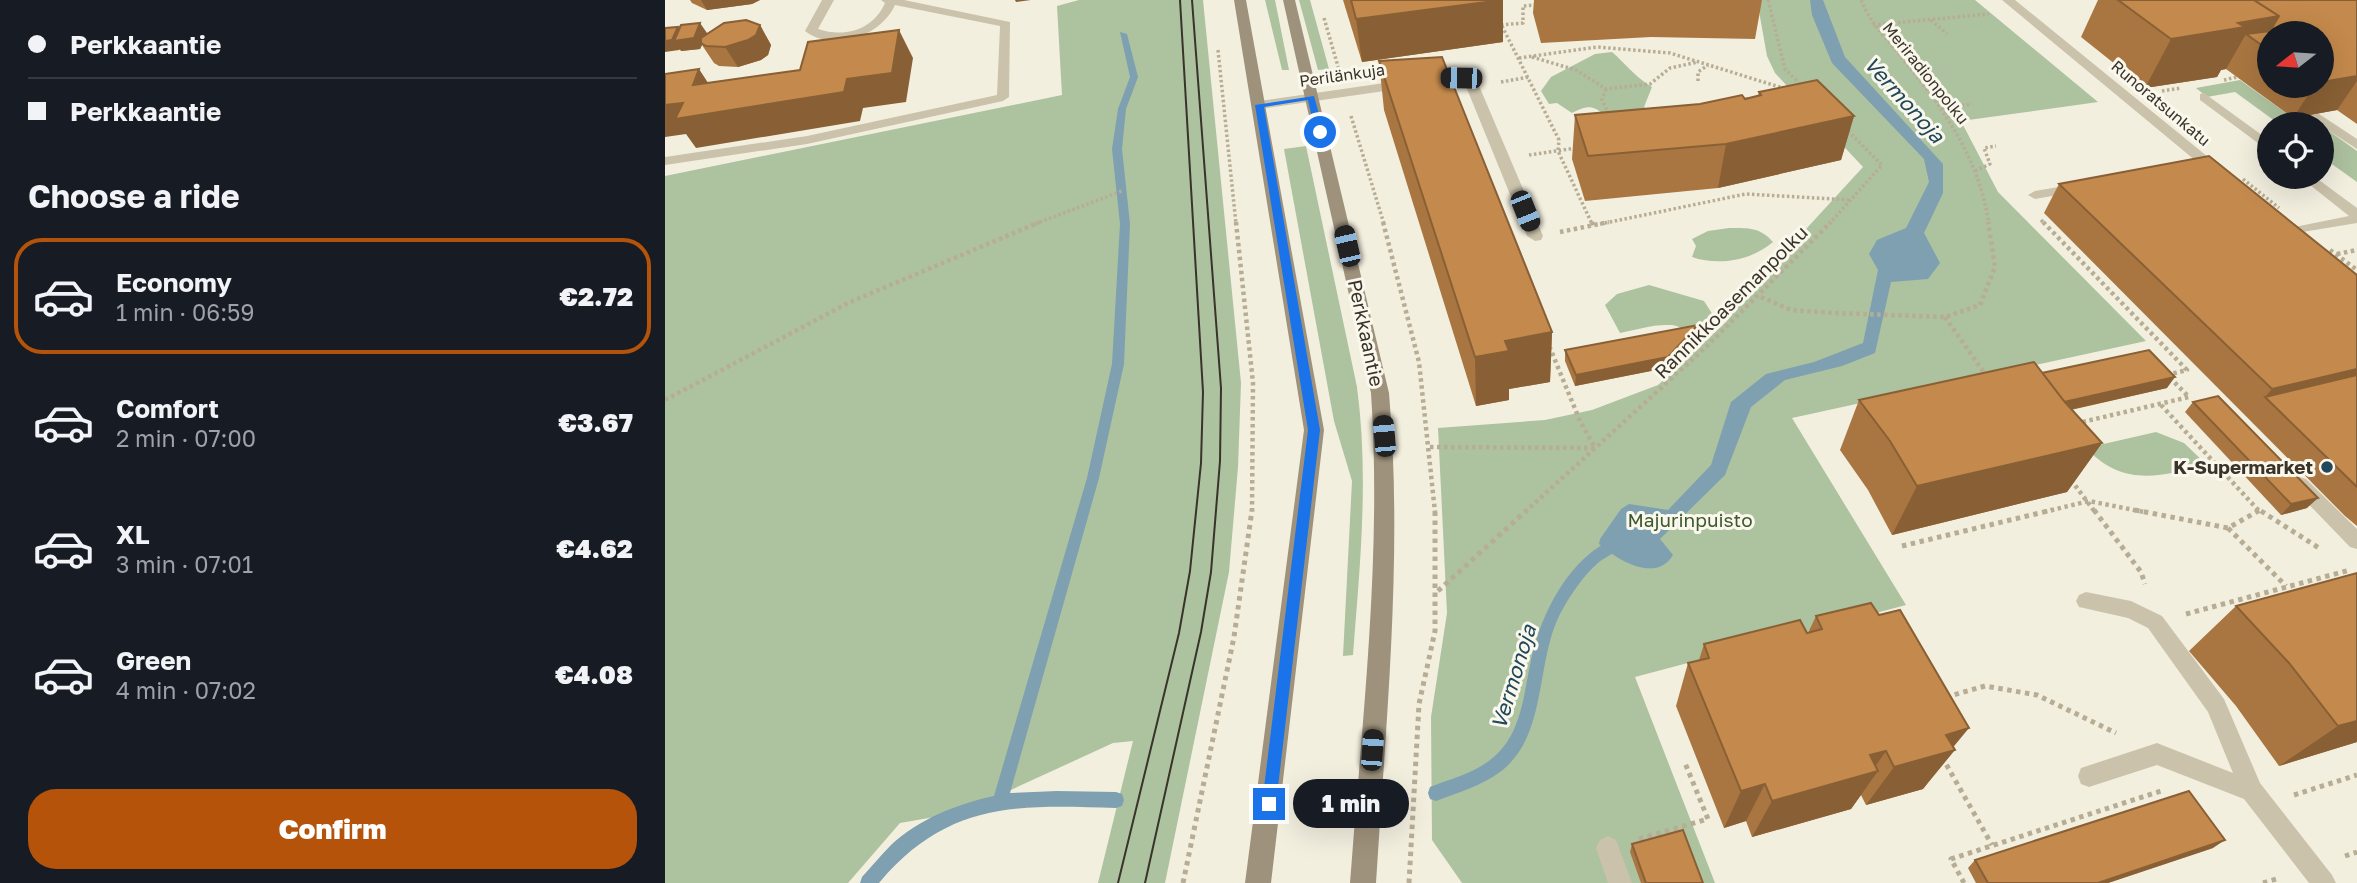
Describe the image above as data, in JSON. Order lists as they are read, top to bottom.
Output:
{
  "streets": {
    "main road": ["Perkkaantie"],
    "street": ["Perilänkuja", "Runoratsunkatu"],
    "path": ["Meriradionpolku", "Rannikkoasemanpolku"]
  },
  "crossings": [
    ["Meriradionpolku", "Rannikkoasemanpolku"],
    ["Perilänkuja", "Perkkaantie"]
  ],
  "water": ["Vermonoja"],
  "parks": ["Majurinpuisto"],
  "places": ["K-Supermarket"],
  "north": "left",
  "page": {
    "banner": ["Perkkaantie", "Perkkaantie"],
    "heading": "Choose a ride",
    "list": [
      {
        "name": "Economy",
        "note": "1 min · 06:59",
        "value": "€2.72"
      },
      {
        "name": "Comfort",
        "note": "2 min · 07:00",
        "value": "€3.67"
      },
      {
        "name": "XL",
        "note": "3 min · 07:01",
        "value": "€4.62"
      },
      {
        "name": "Green",
        "note": "4 min · 07:02",
        "value": "€4.08"
      }
    ],
    "buttons": "Confirm",
    "bubble": "1 min"
  }
}
